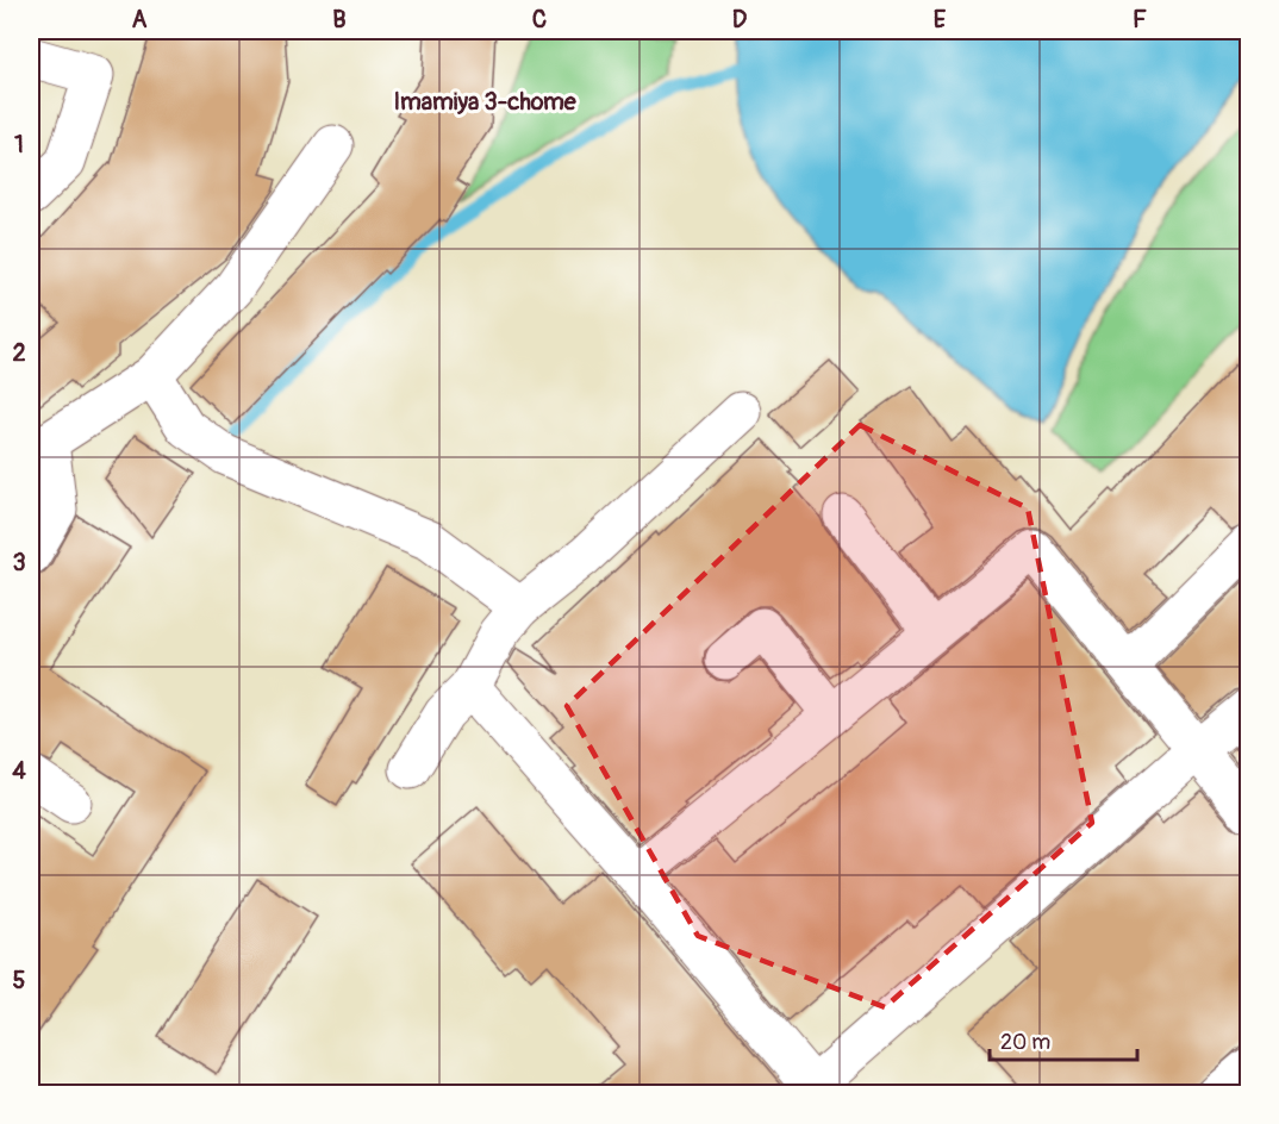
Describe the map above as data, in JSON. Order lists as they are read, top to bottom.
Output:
{
  "districts": ["Imamiya 3-chome"],
  "scale_bar": "20 m",
  "grid": {
    "columns": [
      "A",
      "B",
      "C",
      "D",
      "E",
      "F"
    ],
    "rows": [
      "1",
      "2",
      "3",
      "4",
      "5"
    ]
  }
}
